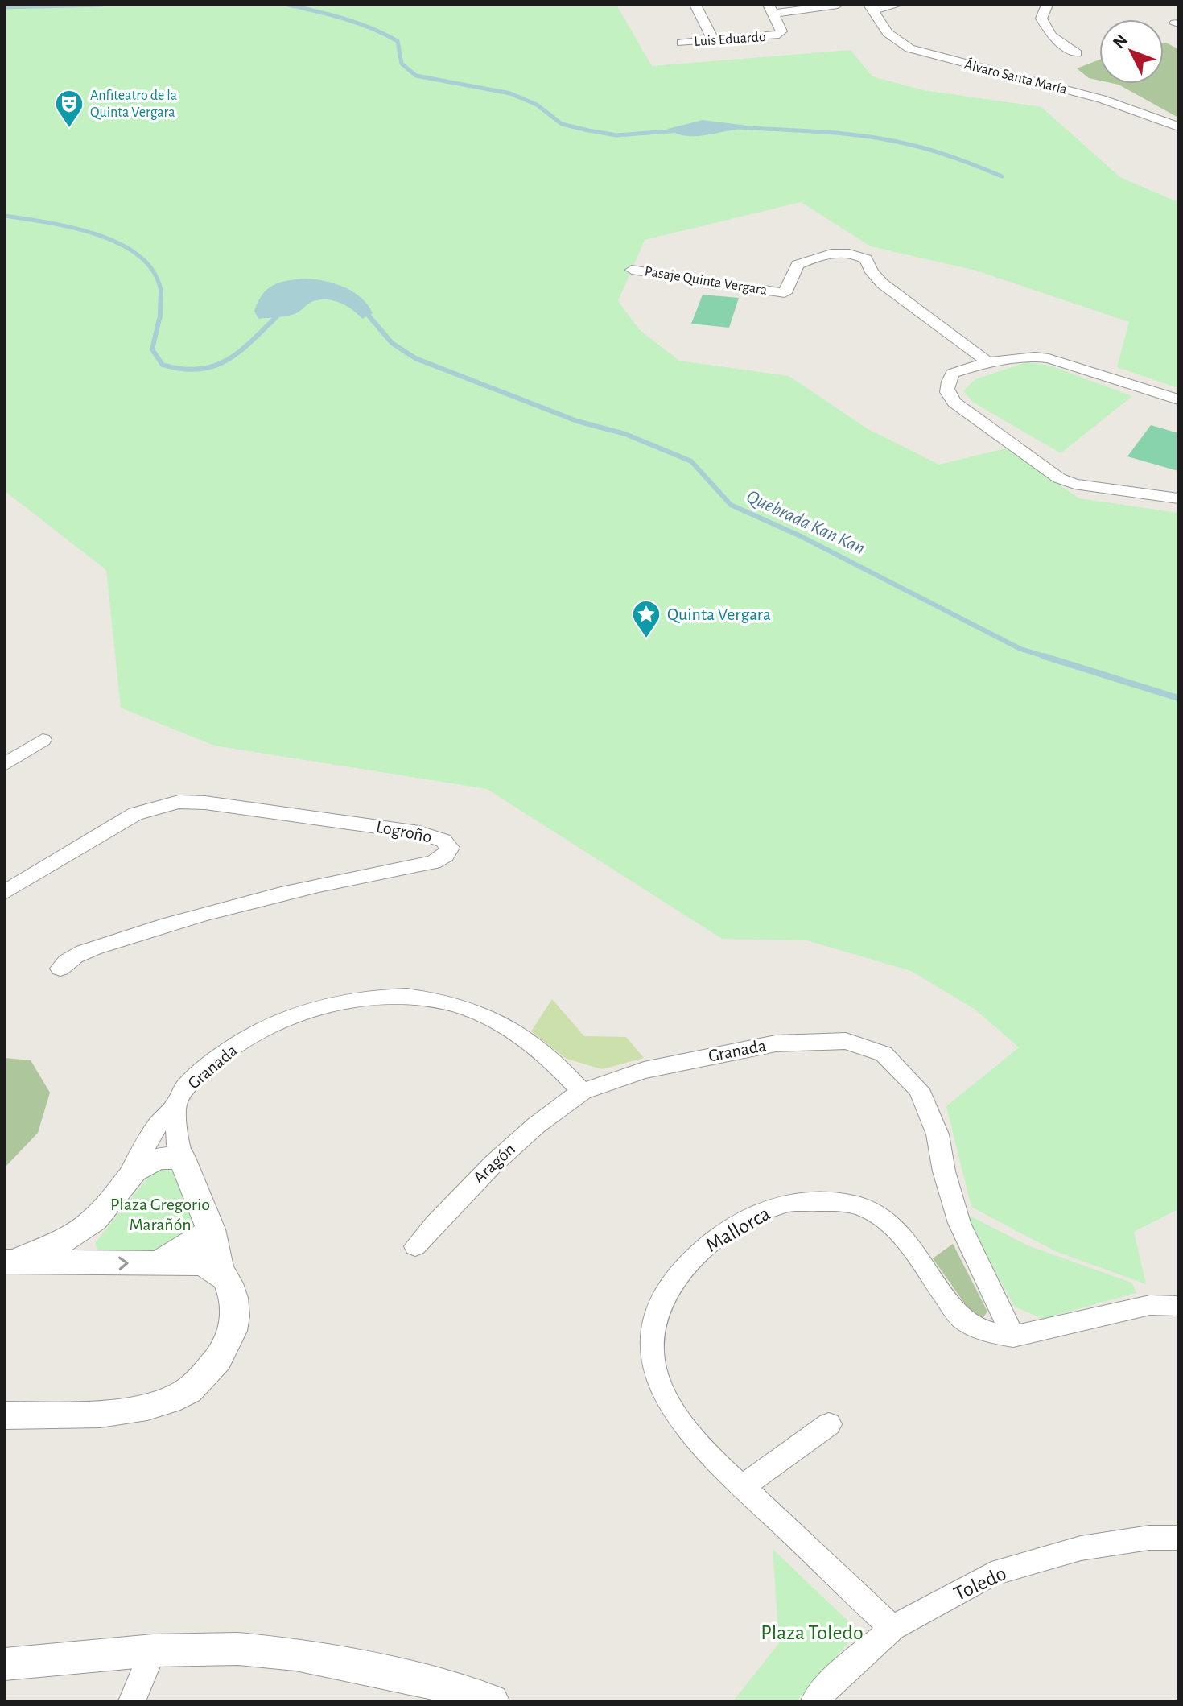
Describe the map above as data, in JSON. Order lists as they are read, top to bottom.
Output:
{
  "streets": {
    "street": [
      "Luis Eduardo",
      "Álvaro Santa María",
      "Pasaje Quinta Vergara",
      "Logroño",
      "Granada",
      "Aragón",
      "Mallorca",
      "Toledo"
    ]
  },
  "crossings": [
    ["Granada", "Aragón"],
    ["Granada", "Mallorca"],
    ["Mallorca", "Toledo"]
  ],
  "water": ["Quebrada Kan Kan"],
  "parks": ["Plaza Gregorio Marañón", "Plaza Toledo"],
  "places": {
    "theatre": ["Anfiteatro de la Quinta Vergara"],
    "place": ["Quinta Vergara"]
  },
  "north": "top left"
}
